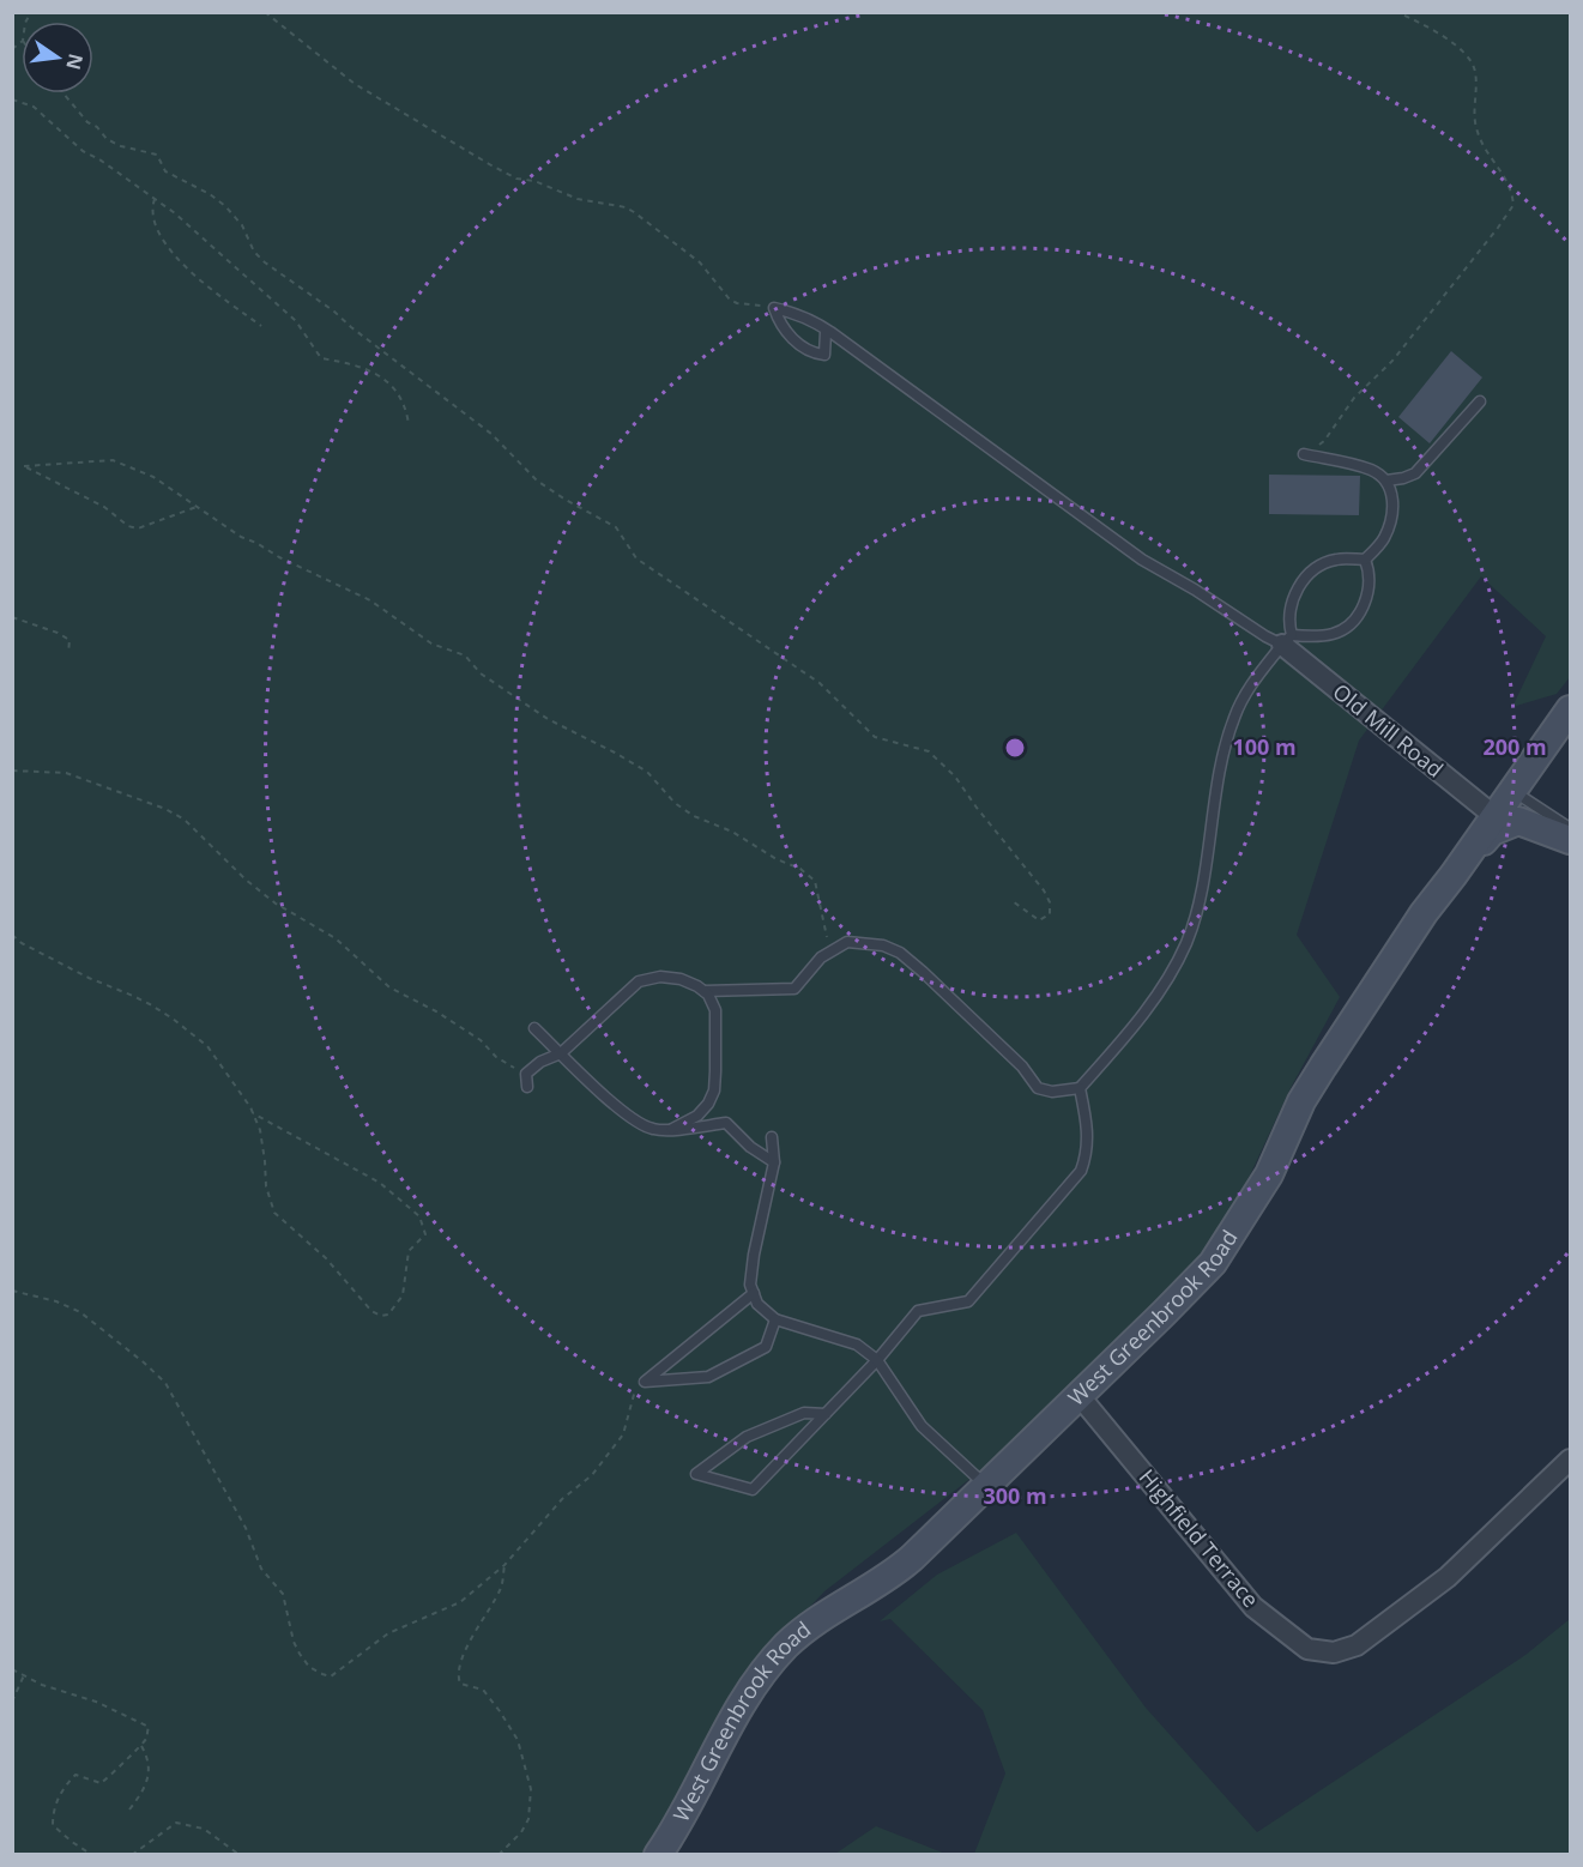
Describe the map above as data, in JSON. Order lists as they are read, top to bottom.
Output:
{
  "streets": {
    "street": ["Old Mill Road", "West Greenbrook Road", "Highfield Terrace"]
  },
  "crossings": [
    ["Old Mill Road", "West Greenbrook Road"],
    ["West Greenbrook Road", "Highfield Terrace"]
  ],
  "north": "right",
  "rings": ["100 m", "200 m", "300 m"]
}
